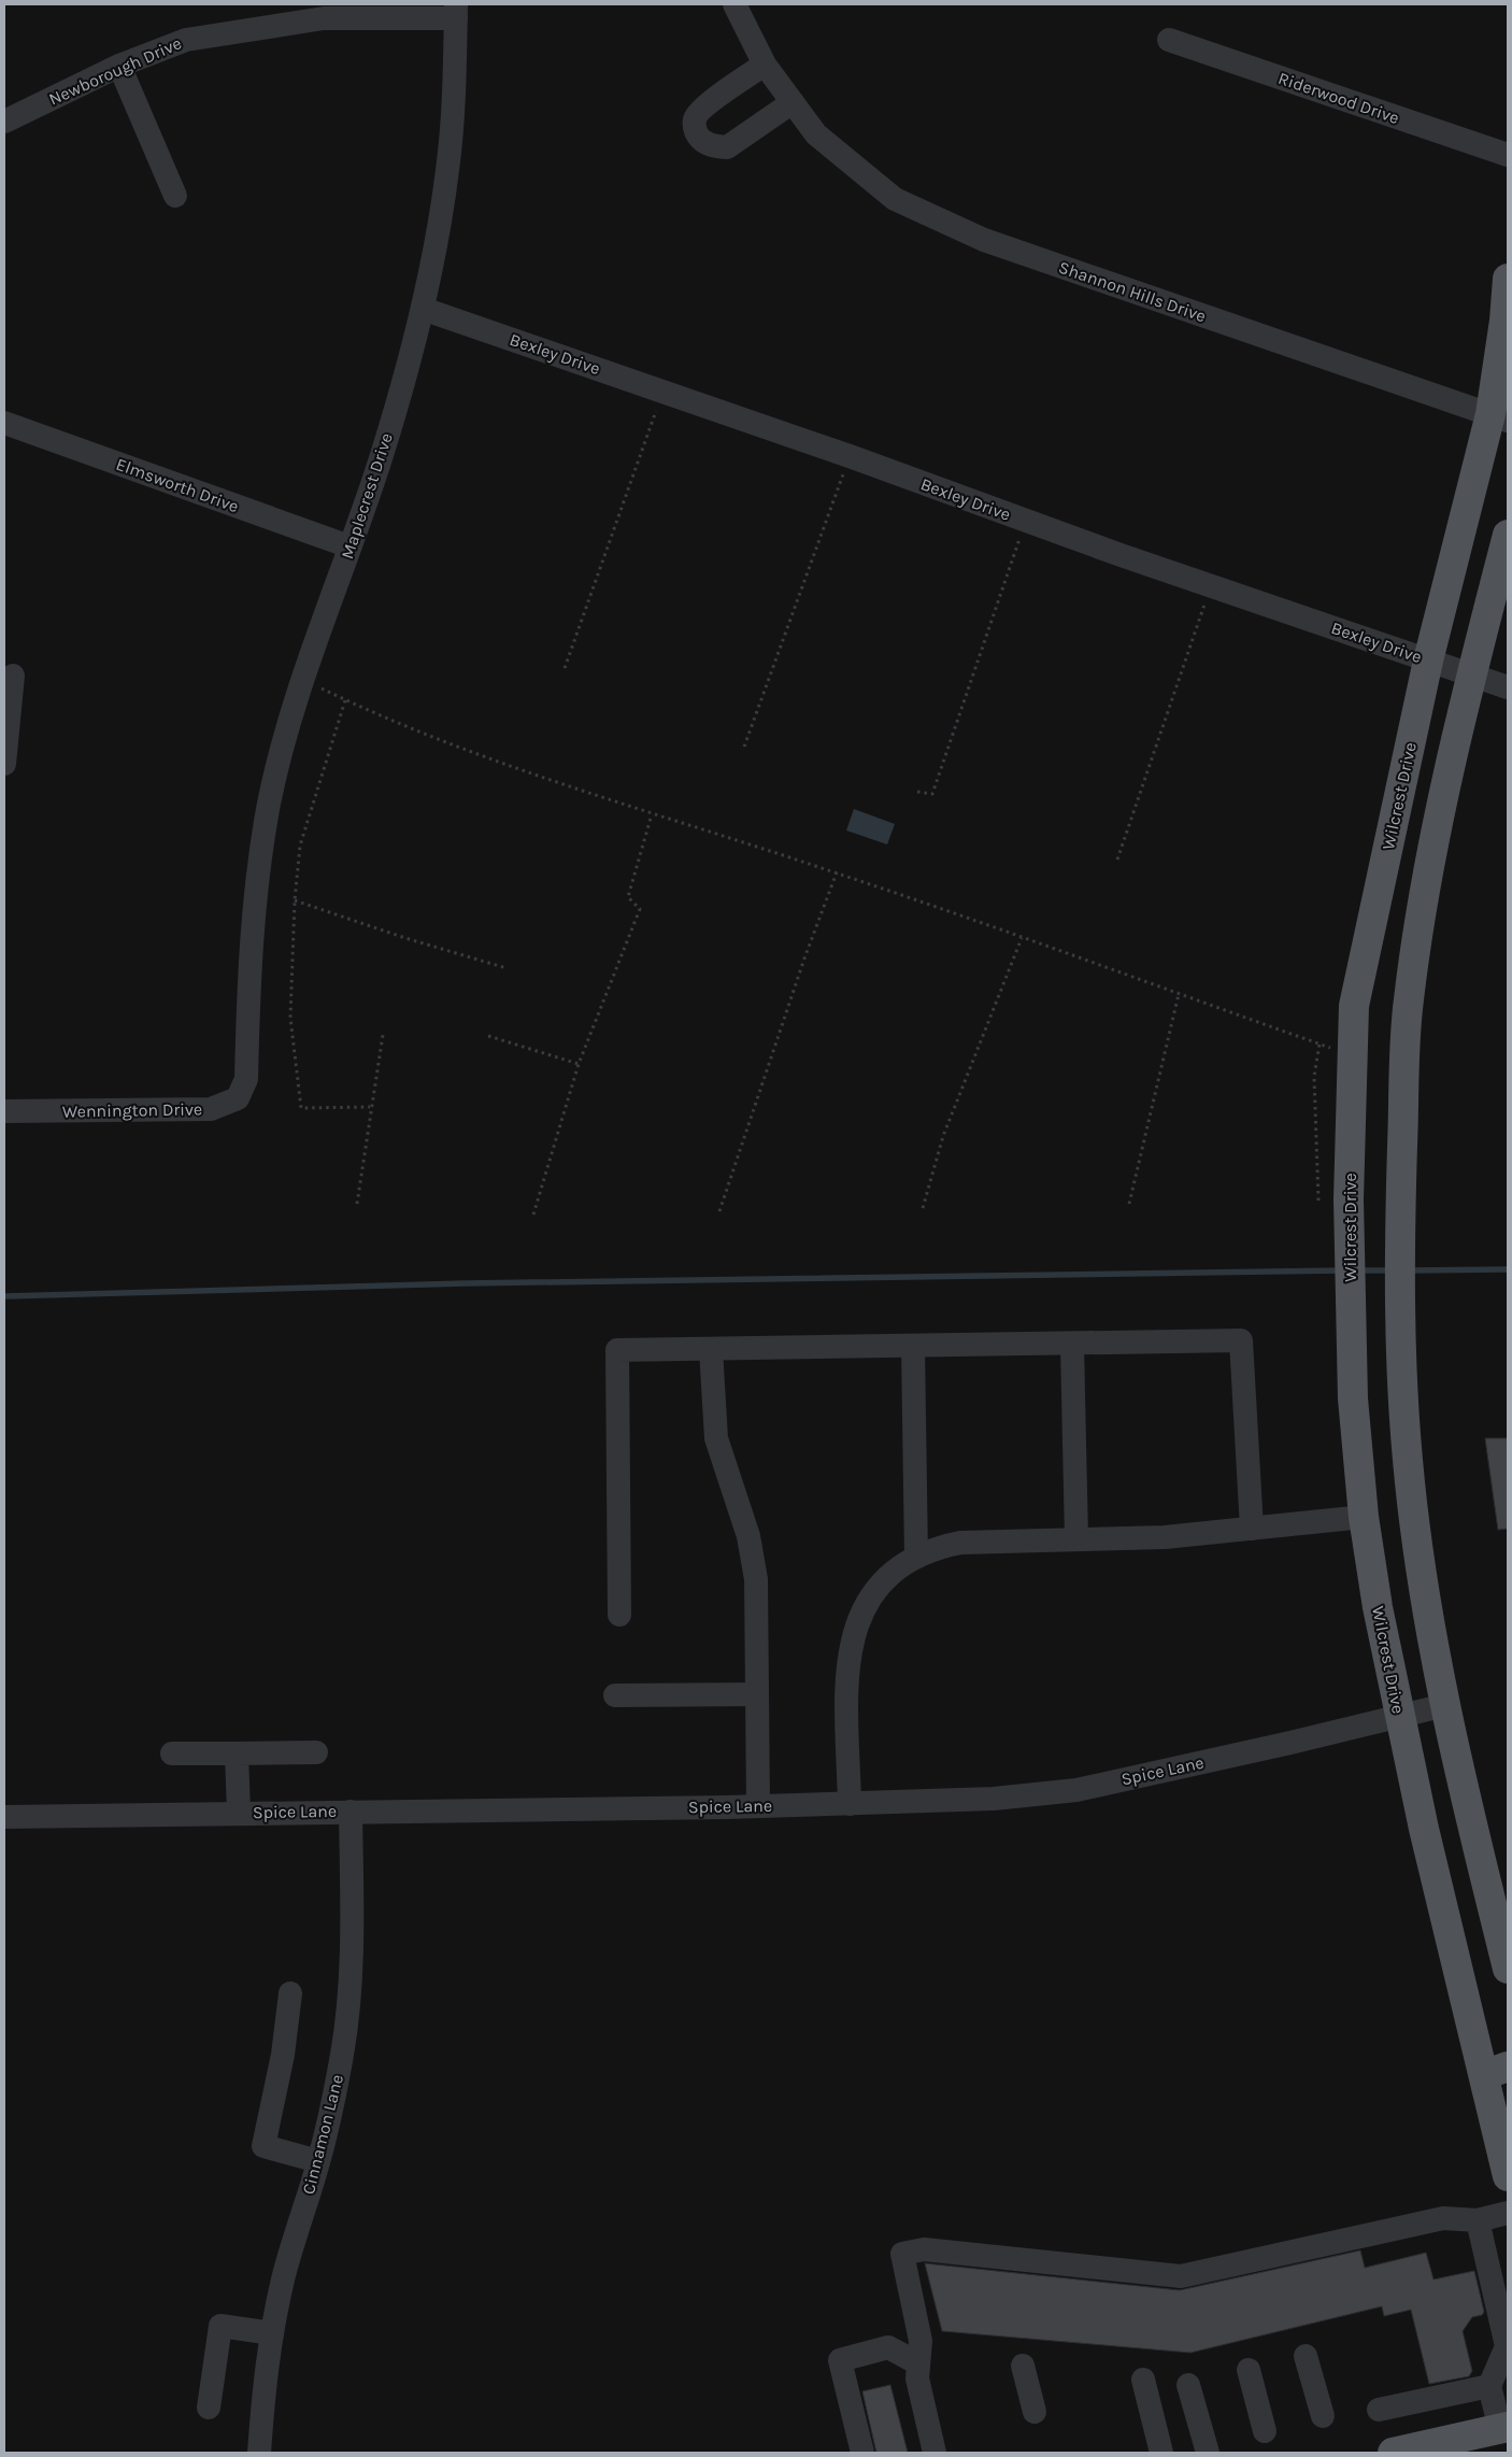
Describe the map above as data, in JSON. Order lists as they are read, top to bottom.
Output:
{
  "streets": {
    "main road": ["Wilcrest Drive"],
    "street": [
      "Newborough Drive",
      "Riderwood Drive",
      "Shannon Hills Drive",
      "Bexley Drive",
      "Elmsworth Drive",
      "Maplecrest Drive",
      "Wennington Drive",
      "Spice Lane",
      "Cinnamon Lane"
    ]
  },
  "crossings": [
    ["Newborough Drive", "Maplecrest Drive"],
    ["Shannon Hills Drive", "Wilcrest Drive"],
    ["Bexley Drive", "Maplecrest Drive"],
    ["Bexley Drive", "Wilcrest Drive"],
    ["Elmsworth Drive", "Maplecrest Drive"],
    ["Maplecrest Drive", "Wennington Drive"],
    ["Wilcrest Drive", "Spice Lane"],
    ["Spice Lane", "Cinnamon Lane"]
  ]
}
